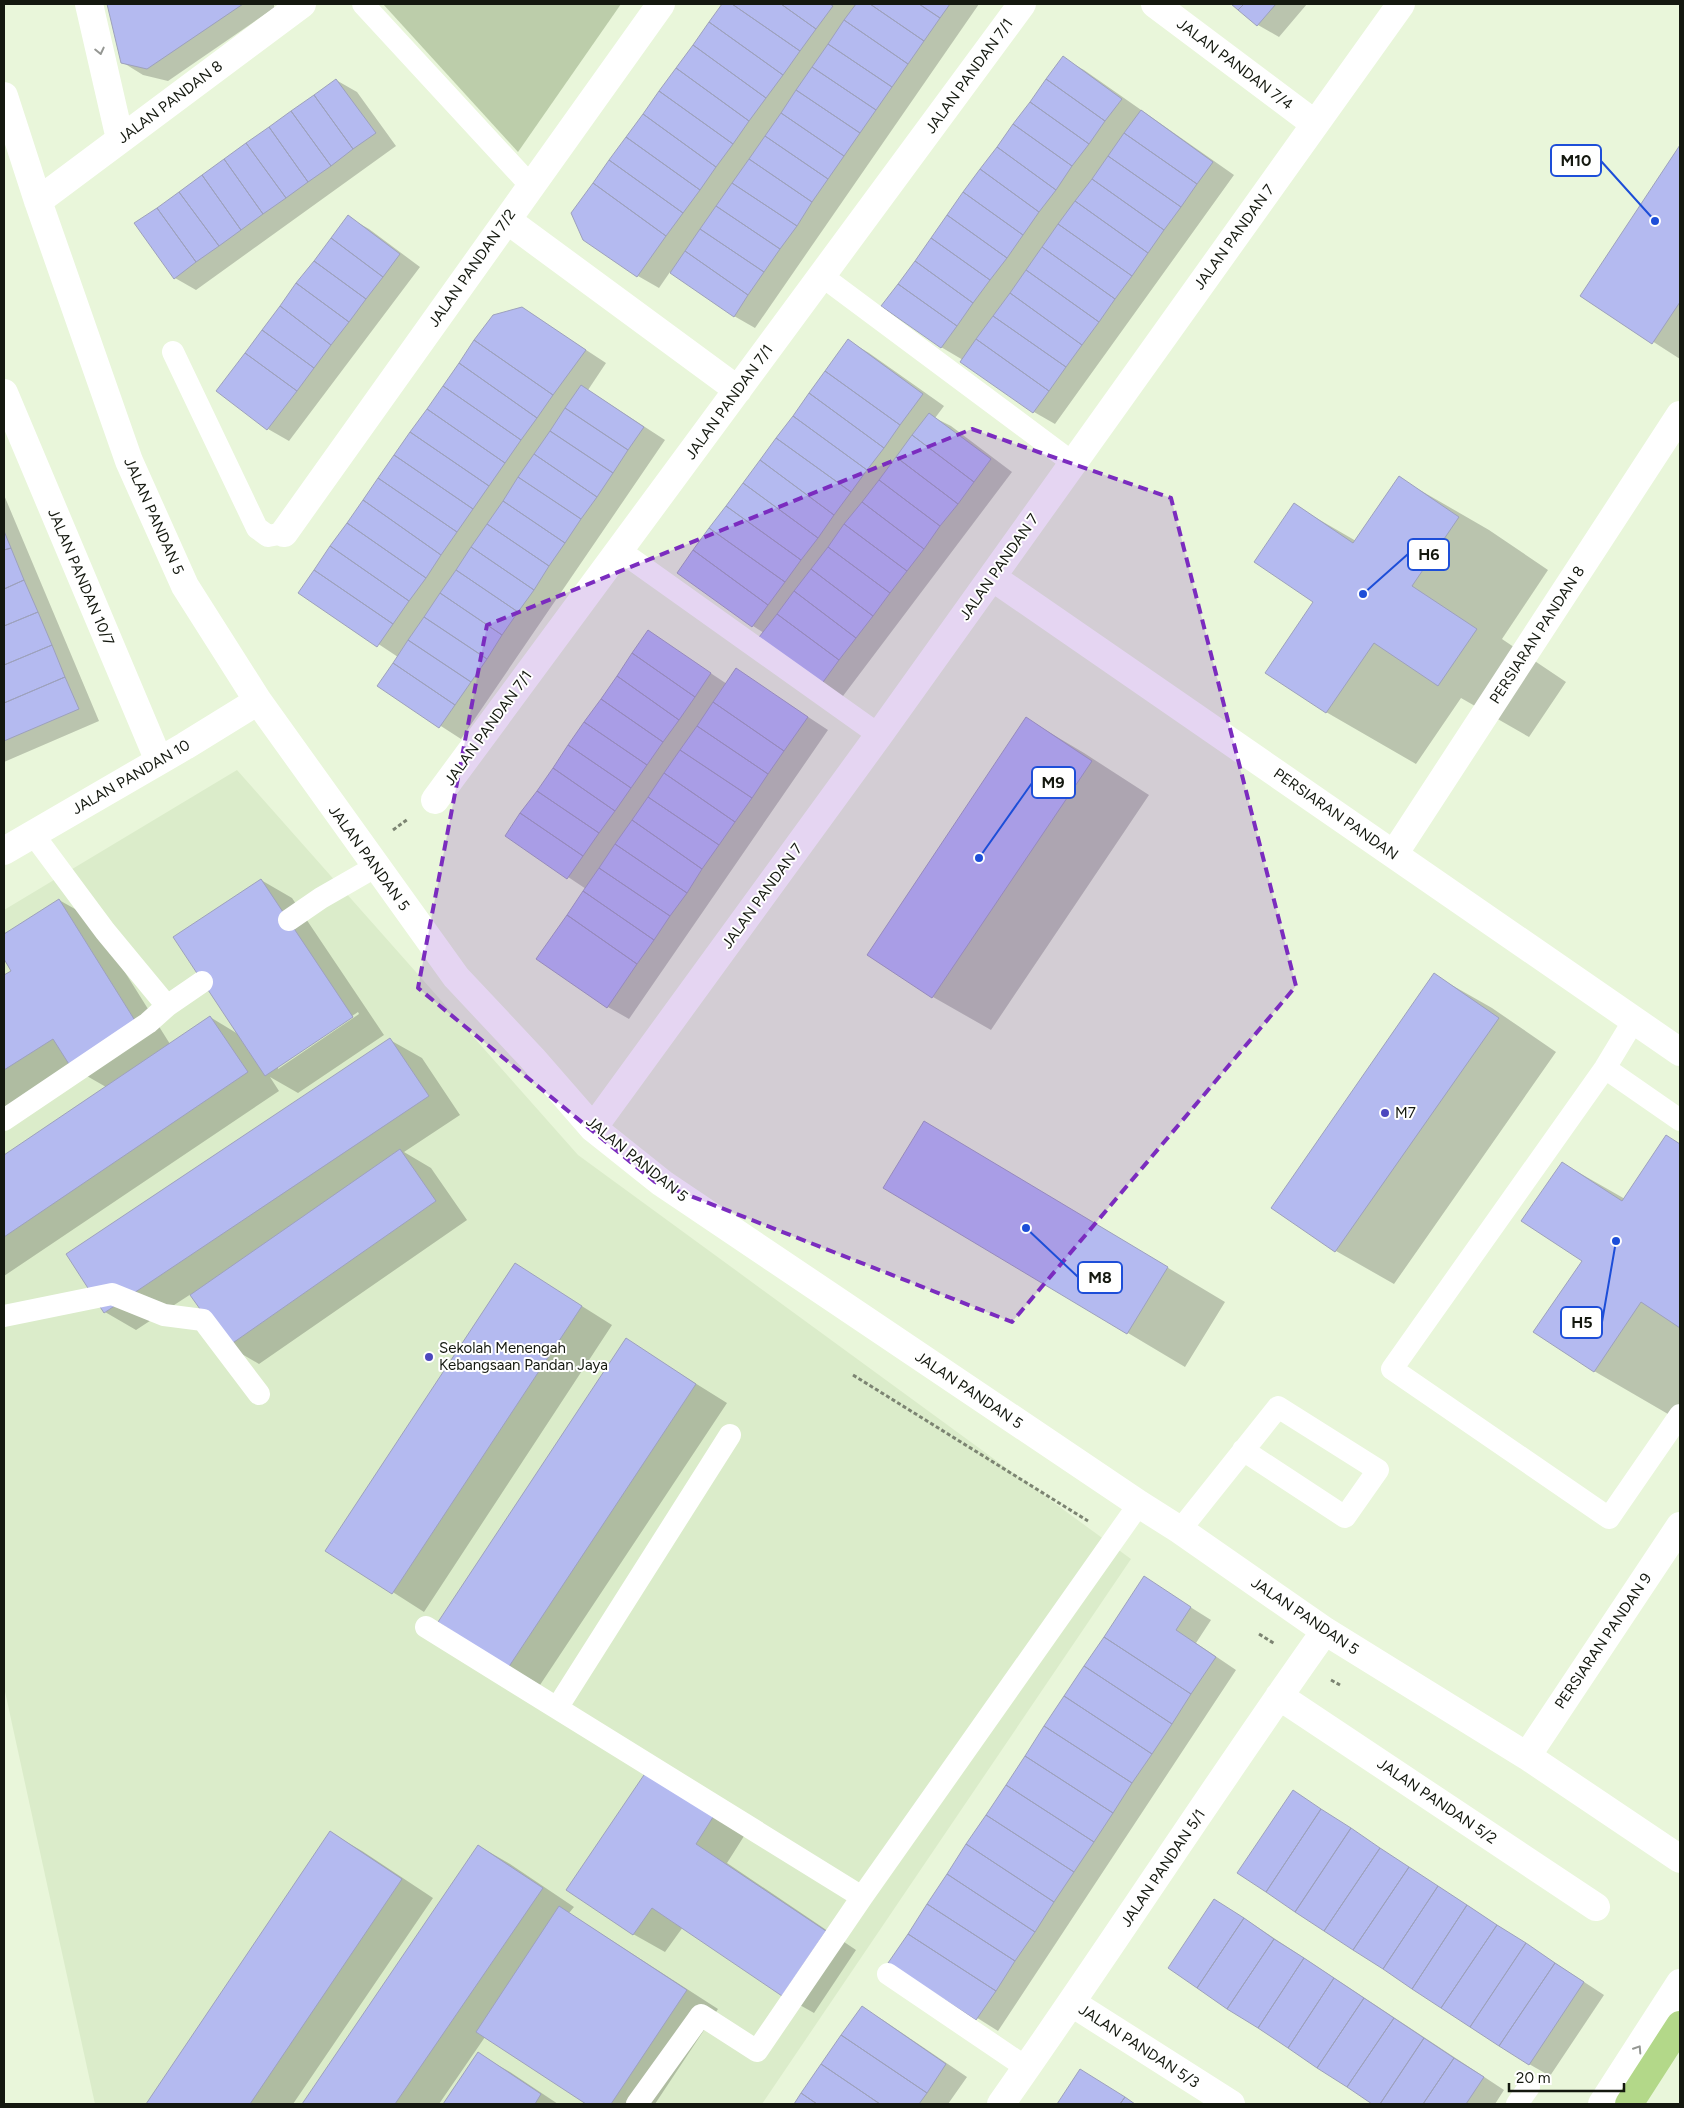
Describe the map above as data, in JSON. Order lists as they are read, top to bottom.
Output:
{
  "streets": {
    "street": [
      "JALAN PANDAN 7/4",
      "JALAN PANDAN 7/1",
      "JALAN PANDAN 8",
      "JALAN PANDAN 7",
      "JALAN PANDAN 7/2",
      "JALAN PANDAN 5",
      "JALAN PANDAN 10/7",
      "PERSIARAN PANDAN 8",
      "JALAN PANDAN 10",
      "PERSIARAN PANDAN",
      "PERSIARAN PANDAN 9",
      "JALAN PANDAN 5/2",
      "JALAN PANDAN 5/1",
      "JALAN PANDAN 5/3"
    ]
  },
  "crossings": [
    ["JALAN PANDAN 7/4", "JALAN PANDAN 7"],
    ["JALAN PANDAN 8", "JALAN PANDAN 5"],
    ["JALAN PANDAN 7", "JALAN PANDAN 5"],
    ["JALAN PANDAN 7", "PERSIARAN PANDAN"],
    ["JALAN PANDAN 5", "JALAN PANDAN 10"],
    ["JALAN PANDAN 5", "PERSIARAN PANDAN 9"],
    ["JALAN PANDAN 5", "JALAN PANDAN 5/1"],
    ["JALAN PANDAN 10/7", "JALAN PANDAN 10"],
    ["PERSIARAN PANDAN 8", "PERSIARAN PANDAN"],
    ["JALAN PANDAN 5/2", "JALAN PANDAN 5/1"],
    ["JALAN PANDAN 5/1", "JALAN PANDAN 5/3"]
  ],
  "places": [
    "M10",
    "H6",
    "M9",
    "M7",
    "M8",
    "H5",
    "Sekolah Menengah Kebangsaan Pandan Jaya"
  ],
  "scale_bar": "20 m"
}
